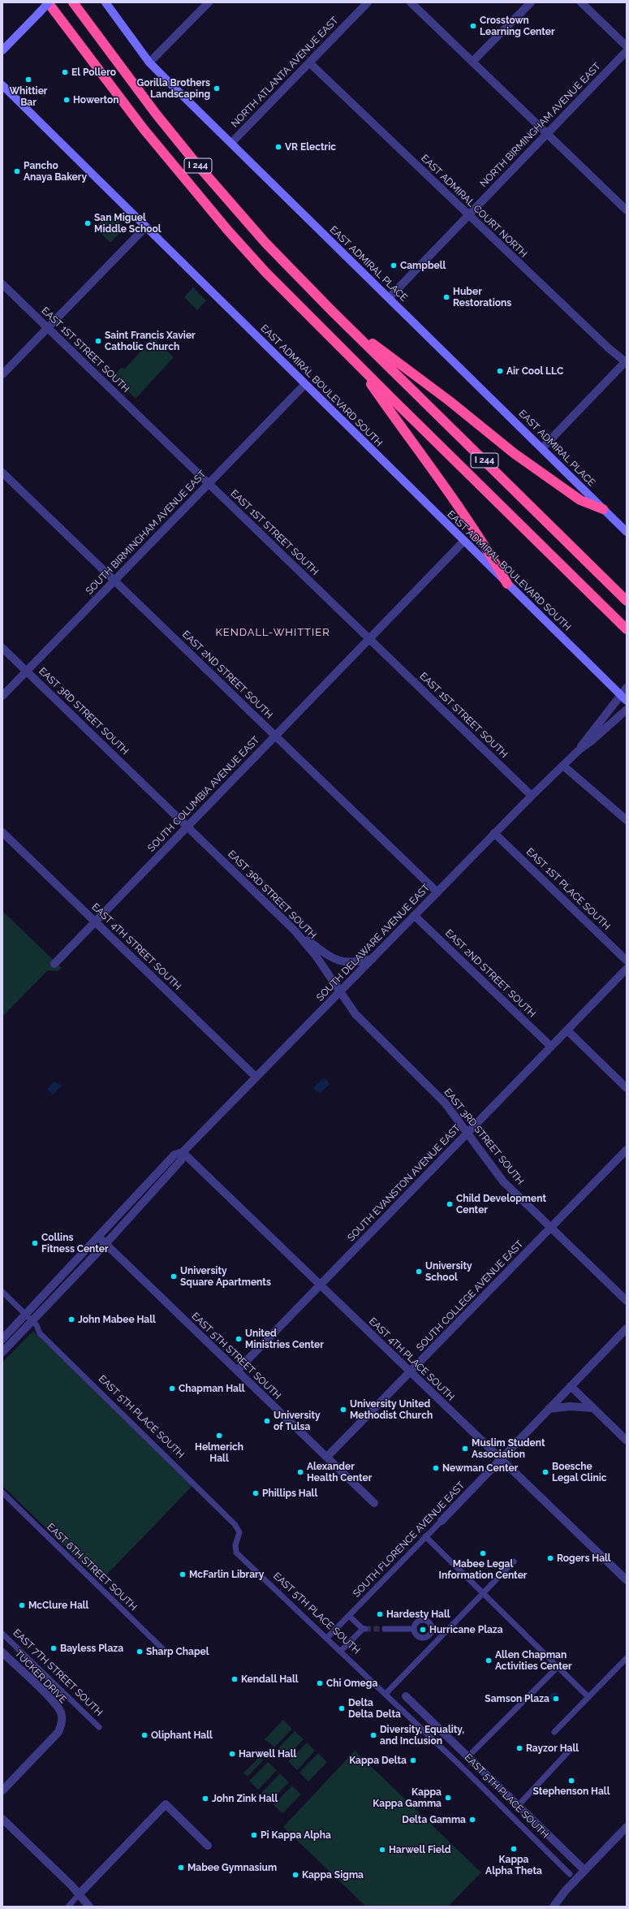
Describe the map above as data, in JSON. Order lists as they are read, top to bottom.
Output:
{
  "streets": {
    "highway": ["I 244"],
    "main road": ["EAST ADMIRAL PLACE", "EAST ADMIRAL BOULEVARD SOUTH"],
    "street": [
      "NORTH ATLANTA AVENUE EAST",
      "NORTH BIRMINGHAM AVENUE EAST",
      "EAST ADMIRAL COURT NORTH",
      "EAST 1ST STREET SOUTH",
      "SOUTH BIRMINGHAM AVENUE EAST",
      "EAST 2ND STREET SOUTH",
      "EAST 3RD STREET SOUTH",
      "SOUTH COLUMBIA AVENUE EAST",
      "EAST 1ST PLACE SOUTH",
      "SOUTH DELAWARE AVENUE EAST",
      "EAST 4TH STREET SOUTH",
      "SOUTH EVANSTON AVENUE EAST",
      "SOUTH COLLEGE AVENUE EAST",
      "EAST 5TH STREET SOUTH",
      "EAST 4TH PLACE SOUTH",
      "EAST 5TH PLACE SOUTH",
      "SOUTH FLORENCE AVENUE EAST",
      "EAST 6TH STREET SOUTH",
      "EAST 7TH STREET SOUTH",
      "TUCKER DRIVE"
    ]
  },
  "crossings": [
    ["NORTH ATLANTA AVENUE EAST", "EAST ADMIRAL COURT NORTH"],
    ["NORTH ATLANTA AVENUE EAST", "EAST ADMIRAL PLACE"],
    ["NORTH BIRMINGHAM AVENUE EAST", "EAST ADMIRAL COURT NORTH"],
    ["NORTH BIRMINGHAM AVENUE EAST", "EAST ADMIRAL PLACE"],
    ["EAST 1ST STREET SOUTH", "SOUTH BIRMINGHAM AVENUE EAST"],
    ["EAST 1ST STREET SOUTH", "SOUTH COLUMBIA AVENUE EAST"],
    ["EAST 1ST STREET SOUTH", "SOUTH DELAWARE AVENUE EAST"],
    ["EAST ADMIRAL BOULEVARD SOUTH", "SOUTH BIRMINGHAM AVENUE EAST"],
    ["EAST ADMIRAL BOULEVARD SOUTH", "SOUTH COLUMBIA AVENUE EAST"],
    ["EAST ADMIRAL BOULEVARD SOUTH", "SOUTH DELAWARE AVENUE EAST"],
    ["SOUTH BIRMINGHAM AVENUE EAST", "EAST 2ND STREET SOUTH"],
    ["SOUTH BIRMINGHAM AVENUE EAST", "EAST 3RD STREET SOUTH"],
    ["EAST 2ND STREET SOUTH", "SOUTH COLUMBIA AVENUE EAST"],
    ["EAST 2ND STREET SOUTH", "SOUTH DELAWARE AVENUE EAST"],
    ["EAST 2ND STREET SOUTH", "SOUTH EVANSTON AVENUE EAST"],
    ["EAST 3RD STREET SOUTH", "SOUTH COLUMBIA AVENUE EAST"],
    ["EAST 3RD STREET SOUTH", "SOUTH DELAWARE AVENUE EAST"],
    ["EAST 3RD STREET SOUTH", "SOUTH EVANSTON AVENUE EAST"],
    ["EAST 3RD STREET SOUTH", "SOUTH COLLEGE AVENUE EAST"],
    ["SOUTH COLUMBIA AVENUE EAST", "EAST 4TH STREET SOUTH"],
    ["EAST 1ST PLACE SOUTH", "SOUTH DELAWARE AVENUE EAST"],
    ["SOUTH DELAWARE AVENUE EAST", "EAST 4TH STREET SOUTH"],
    ["SOUTH DELAWARE AVENUE EAST", "EAST 5TH STREET SOUTH"],
    ["SOUTH DELAWARE AVENUE EAST", "EAST 4TH PLACE SOUTH"],
    ["SOUTH DELAWARE AVENUE EAST", "EAST 5TH PLACE SOUTH"],
    ["SOUTH EVANSTON AVENUE EAST", "EAST 5TH STREET SOUTH"],
    ["SOUTH EVANSTON AVENUE EAST", "EAST 4TH PLACE SOUTH"],
    ["SOUTH COLLEGE AVENUE EAST", "EAST 5TH STREET SOUTH"],
    ["SOUTH COLLEGE AVENUE EAST", "EAST 4TH PLACE SOUTH"],
    ["EAST 4TH PLACE SOUTH", "SOUTH FLORENCE AVENUE EAST"],
    ["EAST 5TH PLACE SOUTH", "SOUTH FLORENCE AVENUE EAST"]
  ],
  "districts": ["KENDALL-WHITTIER"],
  "places": [
    "Crosstown Learning Center",
    "El Pollero",
    "Whittier Bar",
    "Gorilla Brothers Landscaping",
    "Howerton",
    "VR Electric",
    "Pancho Anaya Bakery",
    "San Miguel Middle School",
    "Campbell",
    "Huber Restorations",
    "Saint Francis Xavier Catholic Church",
    "Air Cool LLC",
    "Child Development Center",
    "Collins Fitness Center",
    "University School",
    "University Square Apartments",
    "John Mabee Hall",
    "United Ministries Center",
    "Chapman Hall",
    "University United Methodist Church",
    "University of Tulsa",
    "Helmerich Hall",
    "Muslim Student Association",
    "Newman Center",
    "Alexander Health Center",
    "Boesche Legal Clinic",
    "Phillips Hall",
    "Mabee Legal Information Center",
    "Rogers Hall",
    "McFarlin Library",
    "McClure Hall",
    "Hardesty Hall",
    "Hurricane Plaza",
    "Bayless Plaza",
    "Sharp Chapel",
    "Allen Chapman Activities Center",
    "Kendall Hall",
    "Chi Omega",
    "Samson Plaza",
    "Delta Delta Delta",
    "Oliphant Hall",
    "Diversity, Equality, and Inclusion",
    "Rayzor Hall",
    "Harwell Hall",
    "Kappa Delta",
    "Stephenson Hall",
    "Kappa Kappa Gamma",
    "John Zink Hall",
    "Delta Gamma",
    "Pi Kappa Alpha",
    "Kappa Alpha Theta",
    "Harwell Field",
    "Mabee Gymnasium",
    "Kappa Sigma"
  ]
}
